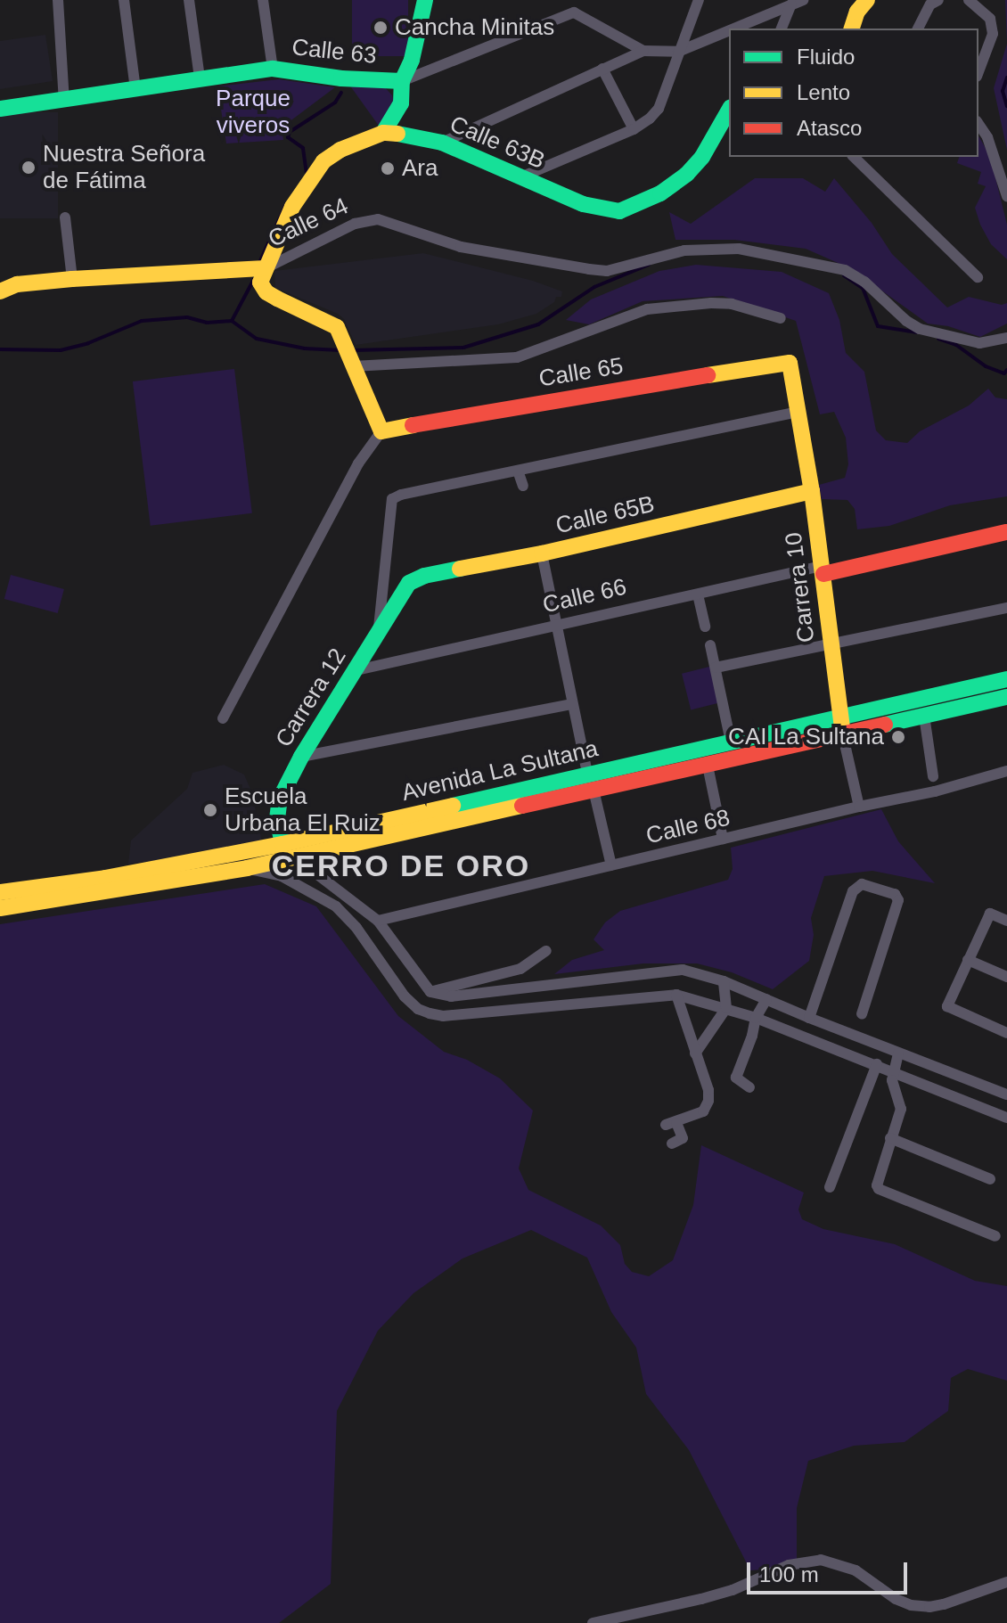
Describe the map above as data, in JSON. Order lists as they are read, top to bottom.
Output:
{
  "streets": {
    "street": [
      "Calle 63",
      "Calle 63B",
      "Calle 64",
      "Calle 65",
      "Calle 65B",
      "Carrera 10",
      "Calle 66",
      "Carrera 12",
      "Avenida La Sultana",
      "Calle 68"
    ]
  },
  "crossings": [
    ["Calle 63B", "Calle 64"],
    ["Calle 65", "Carrera 10"],
    ["Calle 65B", "Carrera 10"],
    ["Calle 65B", "Carrera 12"],
    ["Carrera 10", "Calle 66"],
    ["Carrera 10", "Avenida La Sultana"],
    ["Carrera 10", "Calle 68"],
    ["Calle 66", "Carrera 12"],
    ["Carrera 12", "Avenida La Sultana"]
  ],
  "districts": ["CERRO DE ORO"],
  "parks": ["Parque viveros"],
  "places": [
    "Cancha Minitas",
    "Nuestra Señora de Fátima",
    "Ara",
    "CAI La Sultana",
    "Escuela Urbana El Ruiz"
  ],
  "legend": ["Fluido", "Lento", "Atasco"],
  "scale_bar": "100 m"
}
